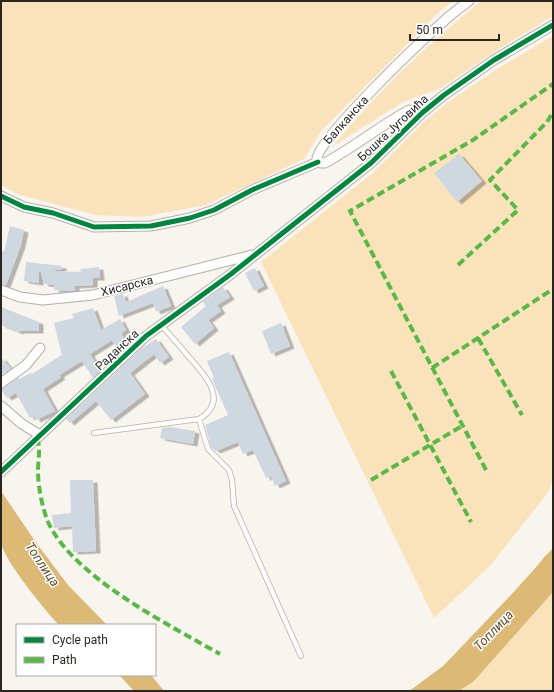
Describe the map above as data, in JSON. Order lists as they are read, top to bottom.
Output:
{
  "streets": {
    "street": [
      "Балканска",
      "Бошка Југовића",
      "Хисарска",
      "Раданска"
    ]
  },
  "crossings": [
    ["Балканска", "Бошка Југовића"],
    ["Бошка Југовића", "Хисарска"],
    ["Бошка Југовића", "Раданска"],
    ["Хисарска", "Раданска"]
  ],
  "water": ["Топлица"],
  "legend": ["Cycle path", "Path"],
  "scale_bar": "50 m"
}
